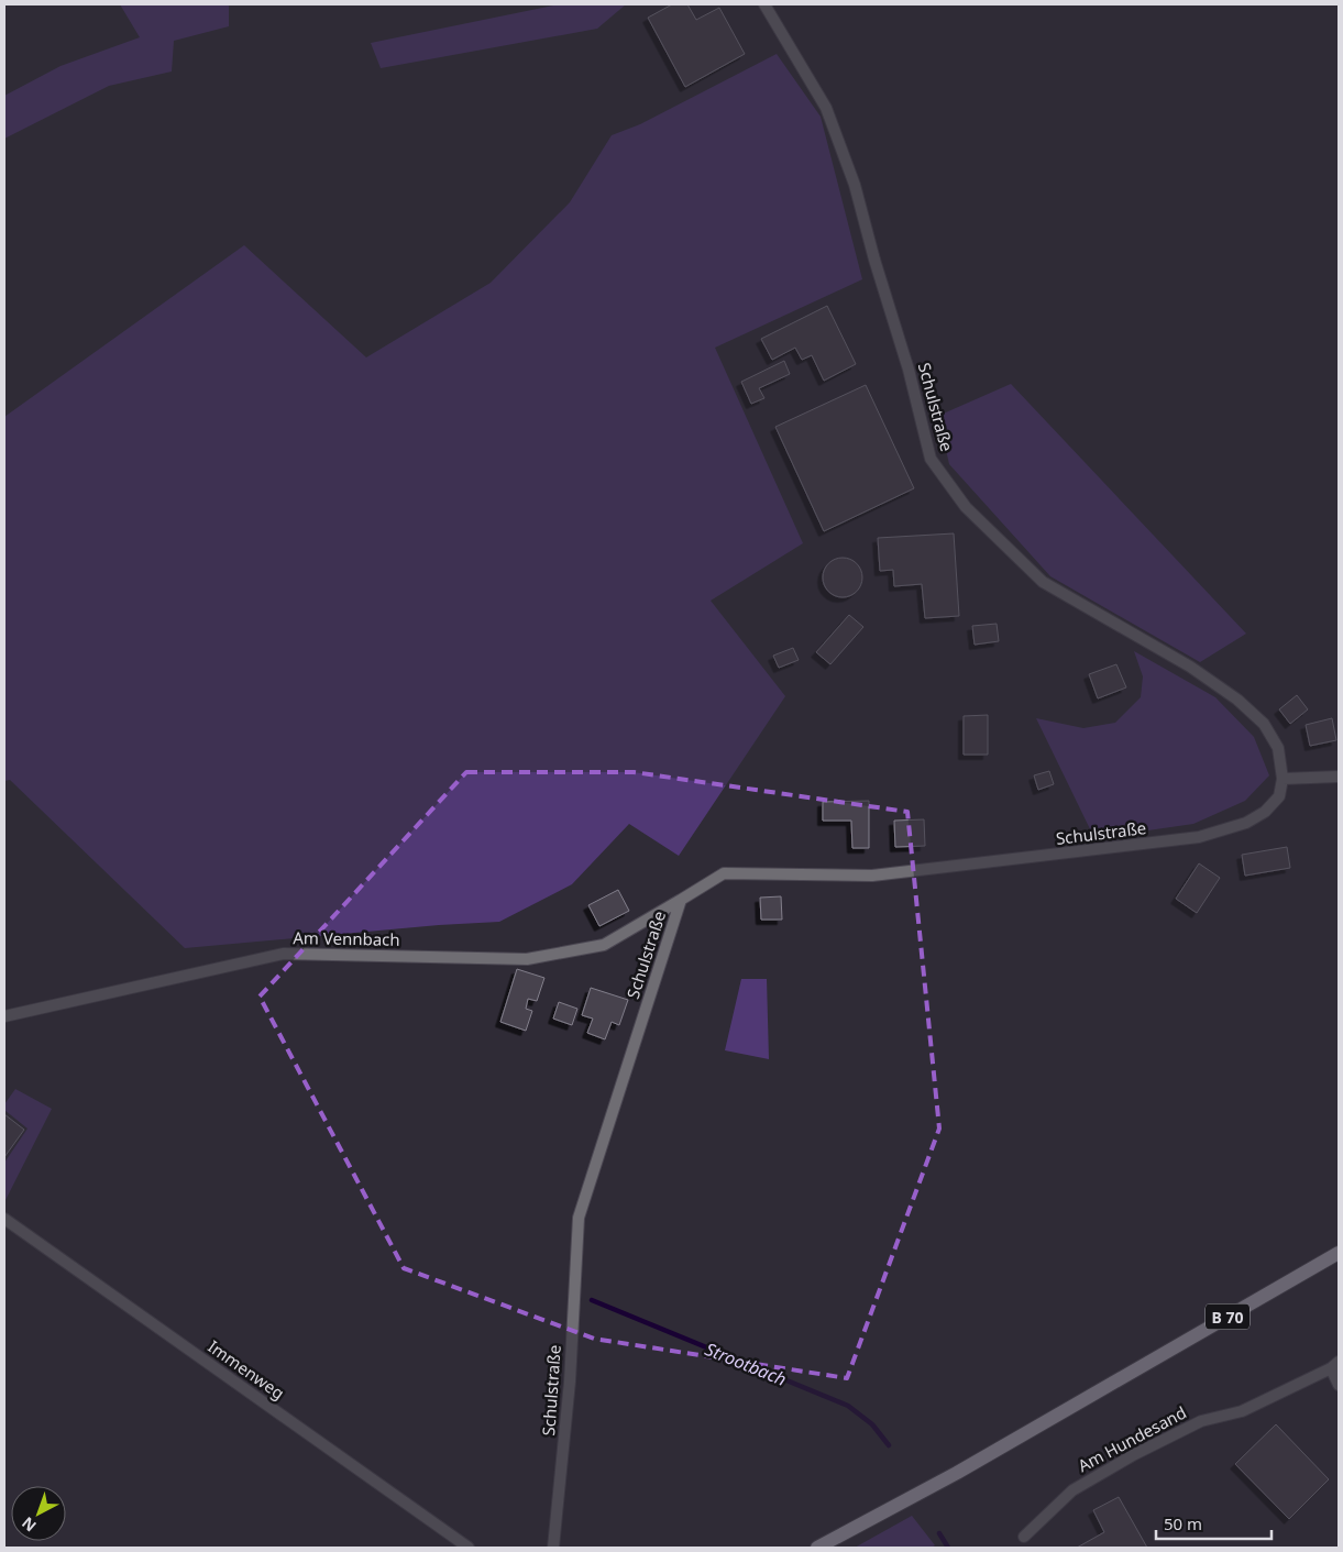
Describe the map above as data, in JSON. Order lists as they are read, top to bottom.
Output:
{
  "streets": {
    "main road": ["B 70"],
    "street": [
      "Schulstraße",
      "Am Vennbach",
      "Immenweg",
      "Am Hundesand"
    ]
  },
  "crossings": [
    ["Schulstraße", "Am Vennbach"]
  ],
  "water": ["Strootbach"],
  "scale_bar": "50 m",
  "north": "bottom left"
}
